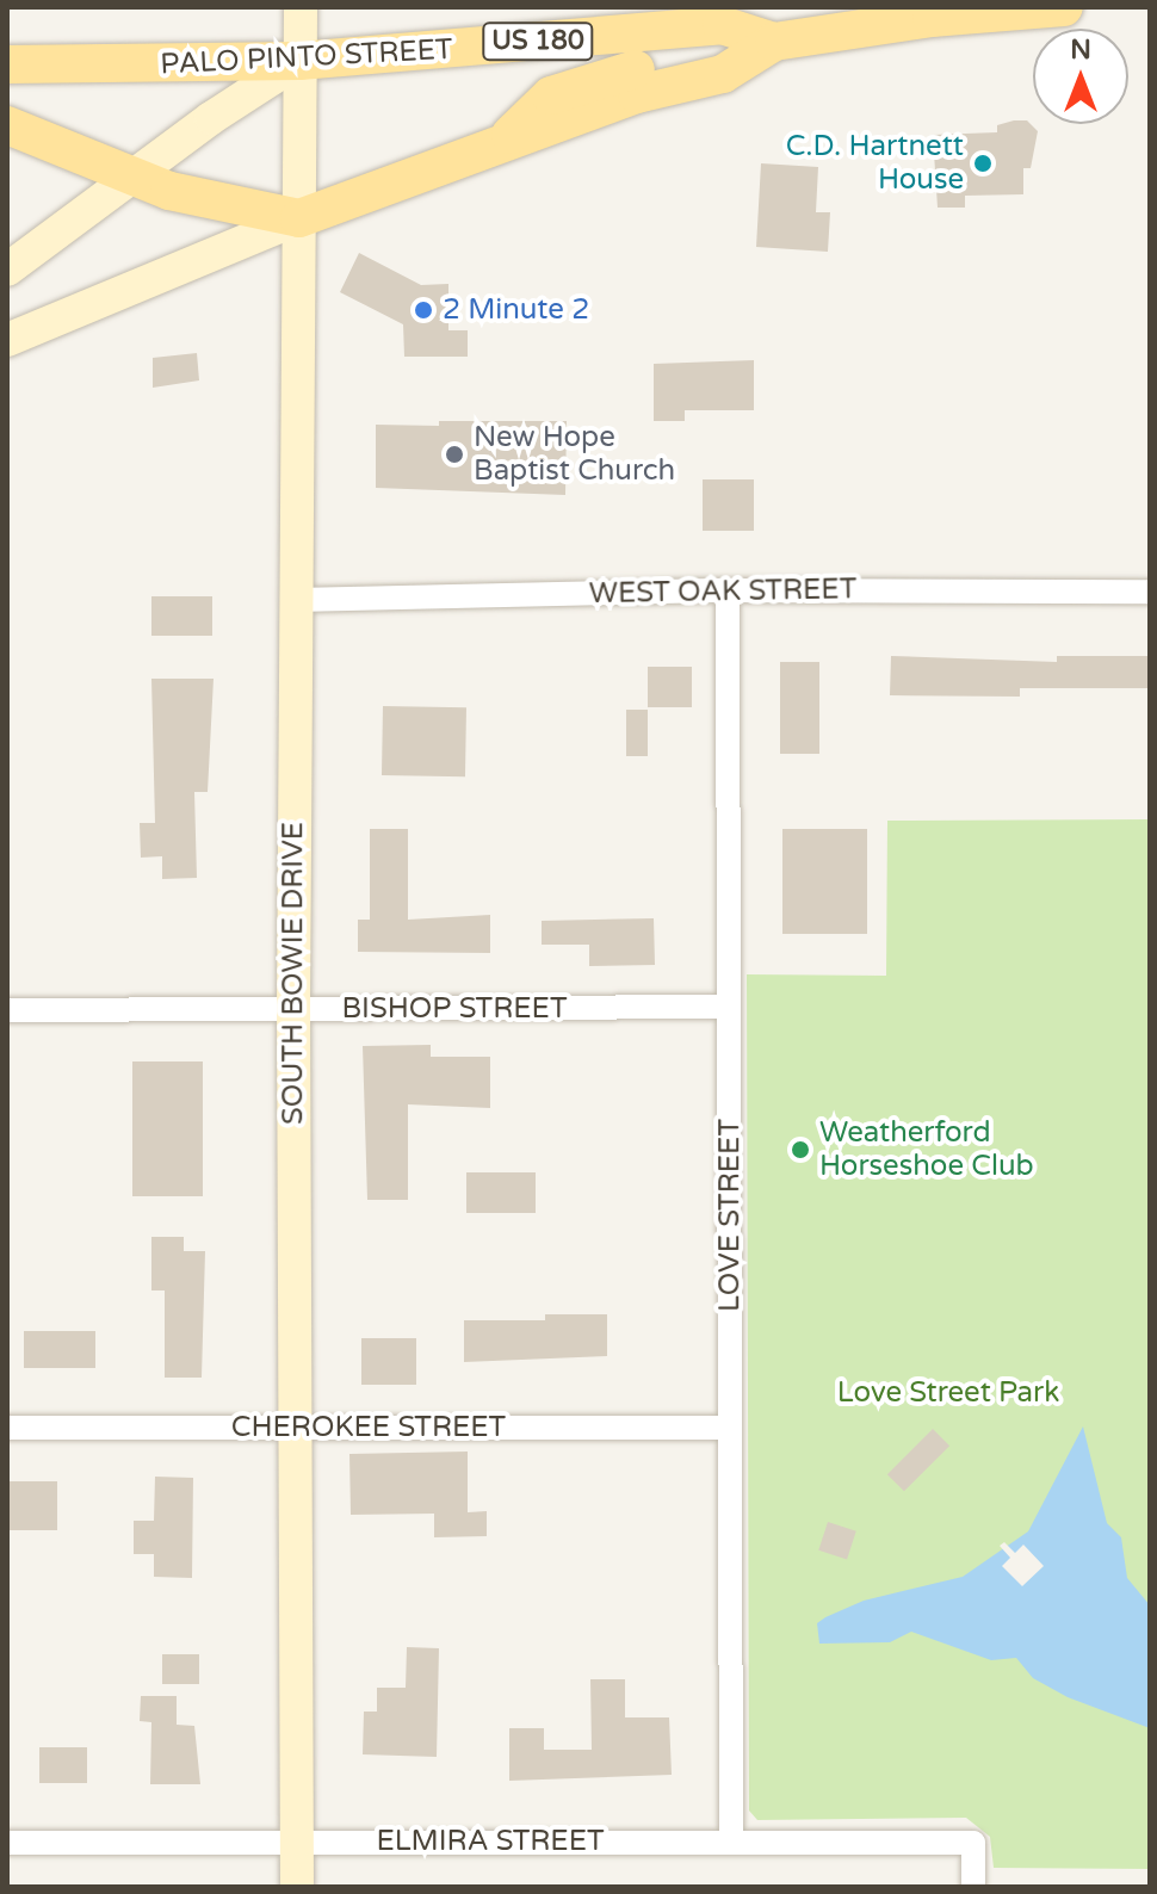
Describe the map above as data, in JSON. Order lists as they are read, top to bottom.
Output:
{
  "streets": {
    "main road": ["US 180", "PALO PINTO STREET"],
    "street": [
      "WEST OAK STREET",
      "SOUTH BOWIE DRIVE",
      "BISHOP STREET",
      "LOVE STREET",
      "CHEROKEE STREET",
      "ELMIRA STREET"
    ]
  },
  "crossings": [
    ["PALO PINTO STREET", "SOUTH BOWIE DRIVE"],
    ["WEST OAK STREET", "SOUTH BOWIE DRIVE"],
    ["WEST OAK STREET", "LOVE STREET"],
    ["SOUTH BOWIE DRIVE", "BISHOP STREET"],
    ["SOUTH BOWIE DRIVE", "CHEROKEE STREET"],
    ["SOUTH BOWIE DRIVE", "ELMIRA STREET"],
    ["BISHOP STREET", "LOVE STREET"],
    ["LOVE STREET", "CHEROKEE STREET"],
    ["LOVE STREET", "ELMIRA STREET"]
  ],
  "parks": ["Love Street Park"],
  "places": [
    "C.D. Hartnett House",
    "2 Minute 2",
    "New Hope Baptist Church",
    "Weatherford Horseshoe Club"
  ],
  "north": "top"
}
